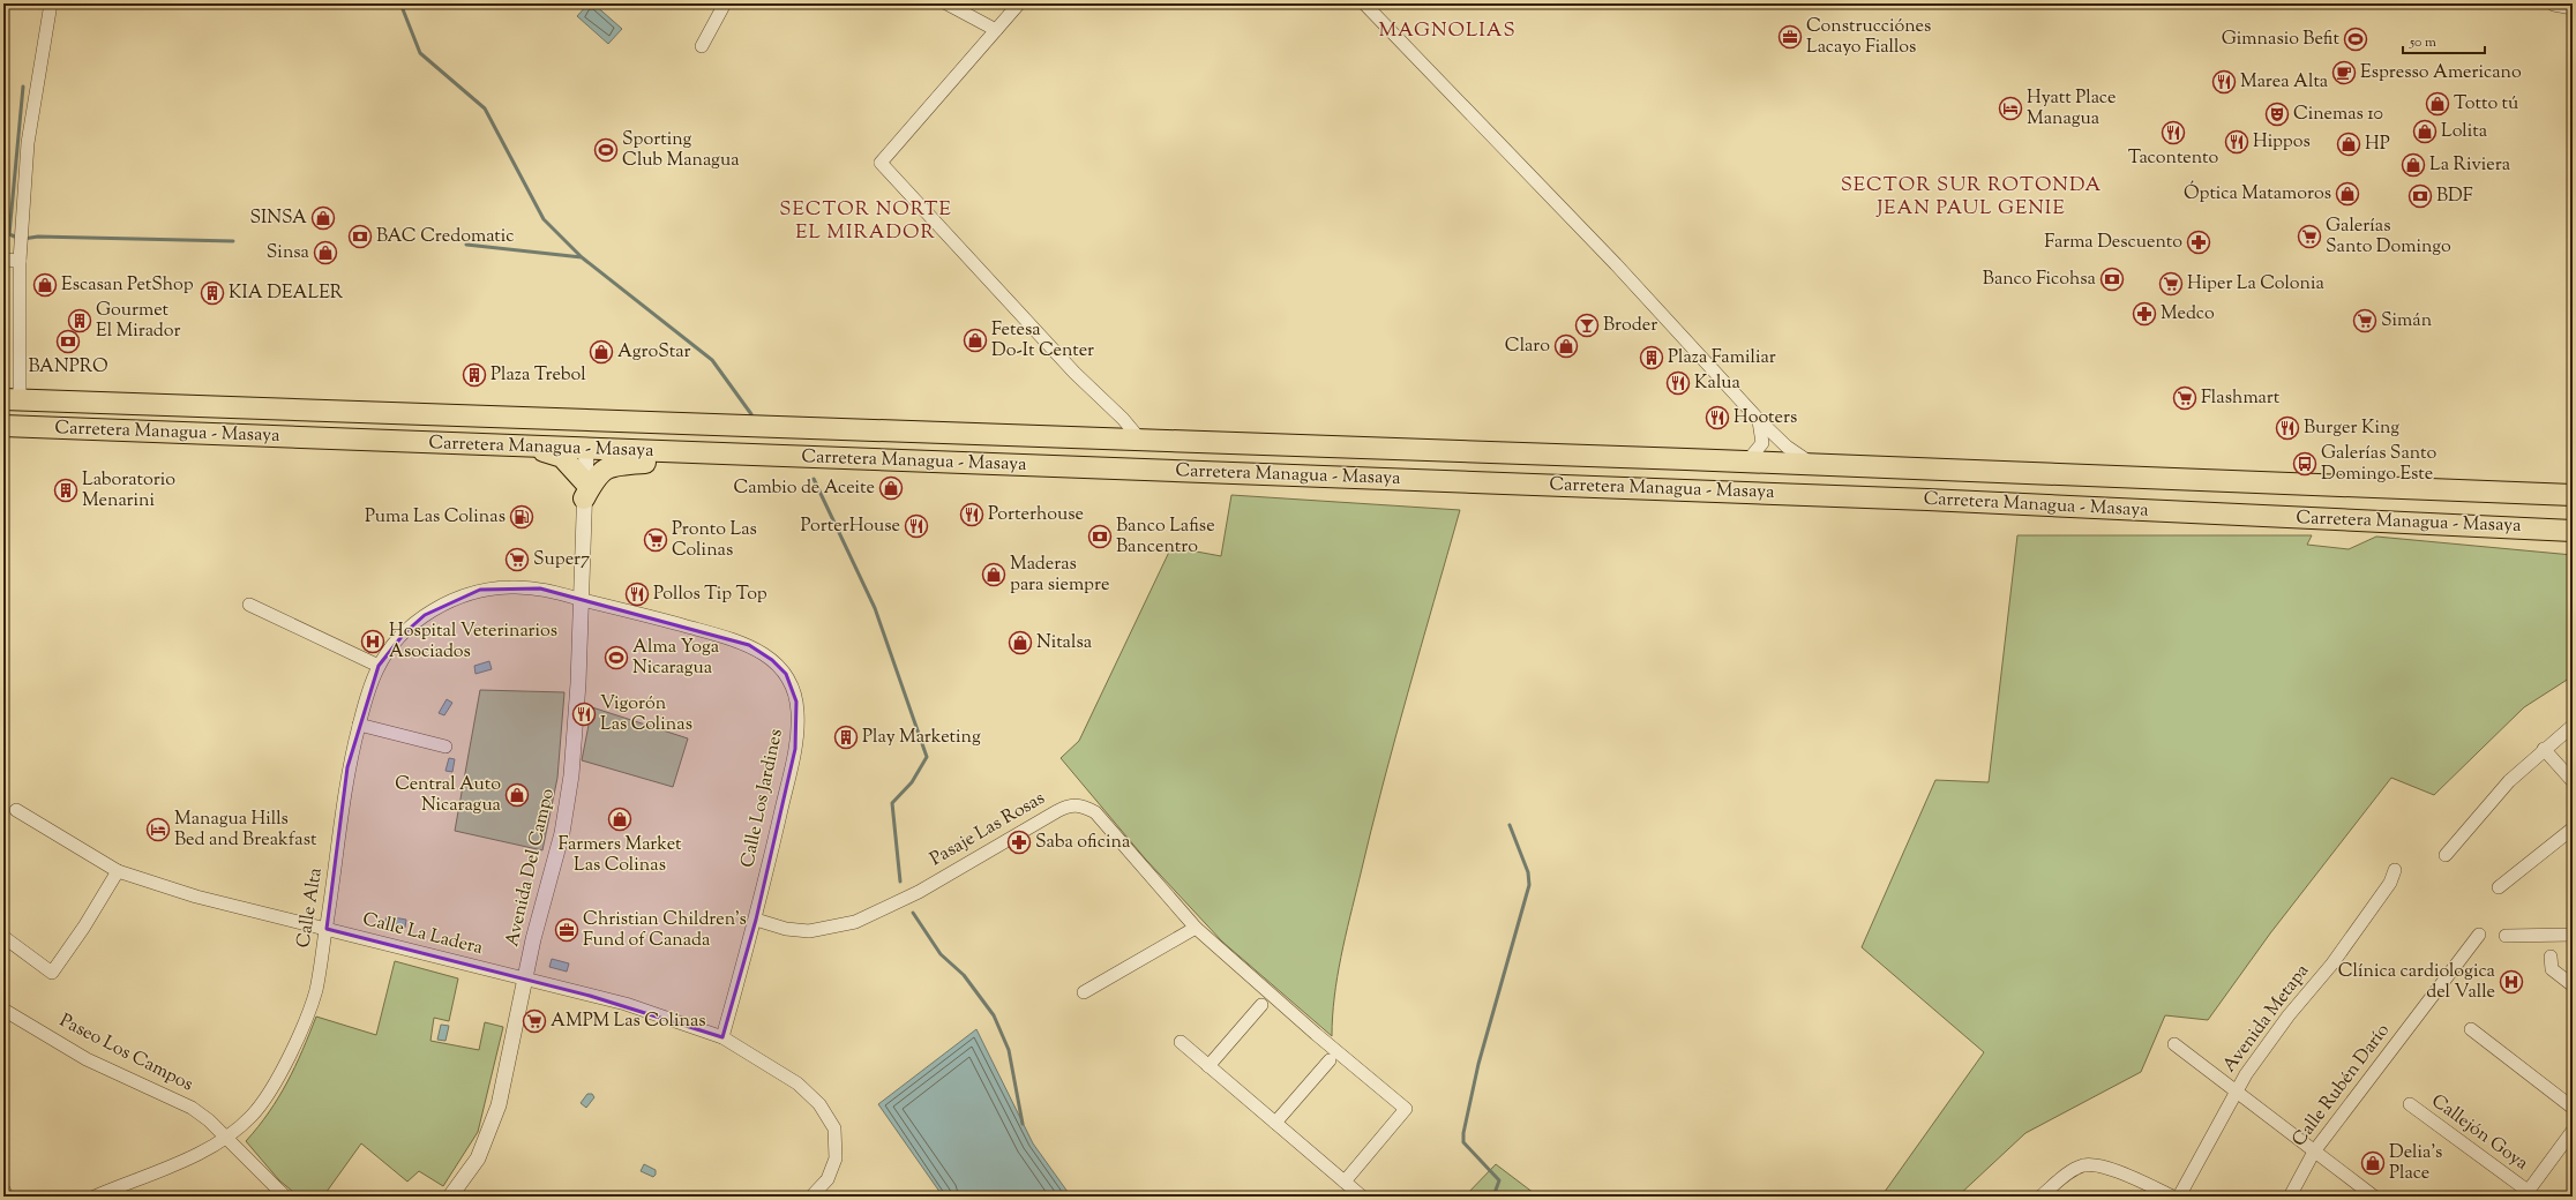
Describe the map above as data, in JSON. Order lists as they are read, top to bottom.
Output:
{
  "streets": {
    "highway": ["Carretera Managua - Masaya"],
    "street": [
      "Calle Los Jardines",
      "Pasaje Las Rosas",
      "Avenida Del Campo",
      "Calle Alta",
      "Calle La Ladera",
      "Avenida Metapa",
      "Paseo Los Campos",
      "Calle Rubén Darío",
      "Callejón Goya"
    ]
  },
  "crossings": [
    ["Carretera Managua - Masaya", "Avenida Del Campo"],
    ["Calle Los Jardines", "Pasaje Las Rosas"],
    ["Calle Los Jardines", "Avenida Del Campo"],
    ["Calle Los Jardines", "Calle Alta"],
    ["Calle Los Jardines", "Calle La Ladera"],
    ["Avenida Del Campo", "Calle Alta"],
    ["Avenida Del Campo", "Calle La Ladera"],
    ["Calle Alta", "Calle La Ladera"],
    ["Calle Alta", "Paseo Los Campos"]
  ],
  "districts": ["MAGNOLIAS", "SECTOR SUR ROTONDA JEAN PAUL GENIE", "SECTOR NORTE EL MIRADOR"],
  "places": {
    "office": ["Construcciónes Lacayo Fiallos", "Christian Children's Fund of Canada"],
    "sports": ["Gimnasio Befit", "Sporting Club Managua", "Alma Yoga Nicaragua"],
    "cafe": ["Espresso Americano"],
    "restaurant": [
      "Marea Alta",
      "Tacontento",
      "Hippos",
      "Kalua",
      "Hooters",
      "Burger King",
      "Porterhouse",
      "PorterHouse",
      "Pollos Tip Top",
      "Vigorón Las Colinas"
    ],
    "shop": [
      "Totto tú",
      "Lolita",
      "HP",
      "La Riviera",
      "Óptica Matamoros",
      "SINSA",
      "Sinsa",
      "Escasan PetShop",
      "Fetesa Do-It Center",
      "Claro",
      "AgroStar",
      "Cambio de Aceite",
      "Maderas para siempre",
      "Nitalsa",
      "Central Auto Nicaragua",
      "Farmers Market Las Colinas",
      "Delia's Place"
    ],
    "hotel": ["Hyatt Place Managua", "Managua Hills Bed and Breakfast"],
    "theatre": ["Cinemas 10"],
    "bank": [
      "BDF",
      "BAC Credomatic",
      "Banco Ficohsa",
      "BANPRO",
      "Banco Lafise Bancentro"
    ],
    "supermarket": [
      "Galerías Santo Domingo",
      "Hiper La Colonia",
      "Simán",
      "Flashmart",
      "Pronto Las Colinas",
      "Super7",
      "AMPM Las Colinas"
    ],
    "pharmacy": ["Farma Descuento", "Medco", "Saba oficina"],
    "building": [
      "KIA DEALER",
      "Gourmet El Mirador",
      "Plaza Familiar",
      "Plaza Trebol",
      "Laboratorio Menarini",
      "Play Marketing"
    ],
    "bar": ["Broder"],
    "bus stop": ["Galerías Santo Domingo Este"],
    "fuel station": ["Puma Las Colinas"],
    "hospital": ["Hospital Veterinarios Asociados", "Clínica cardiologica del Valle"]
  },
  "scale_bar": "50 m"
}
